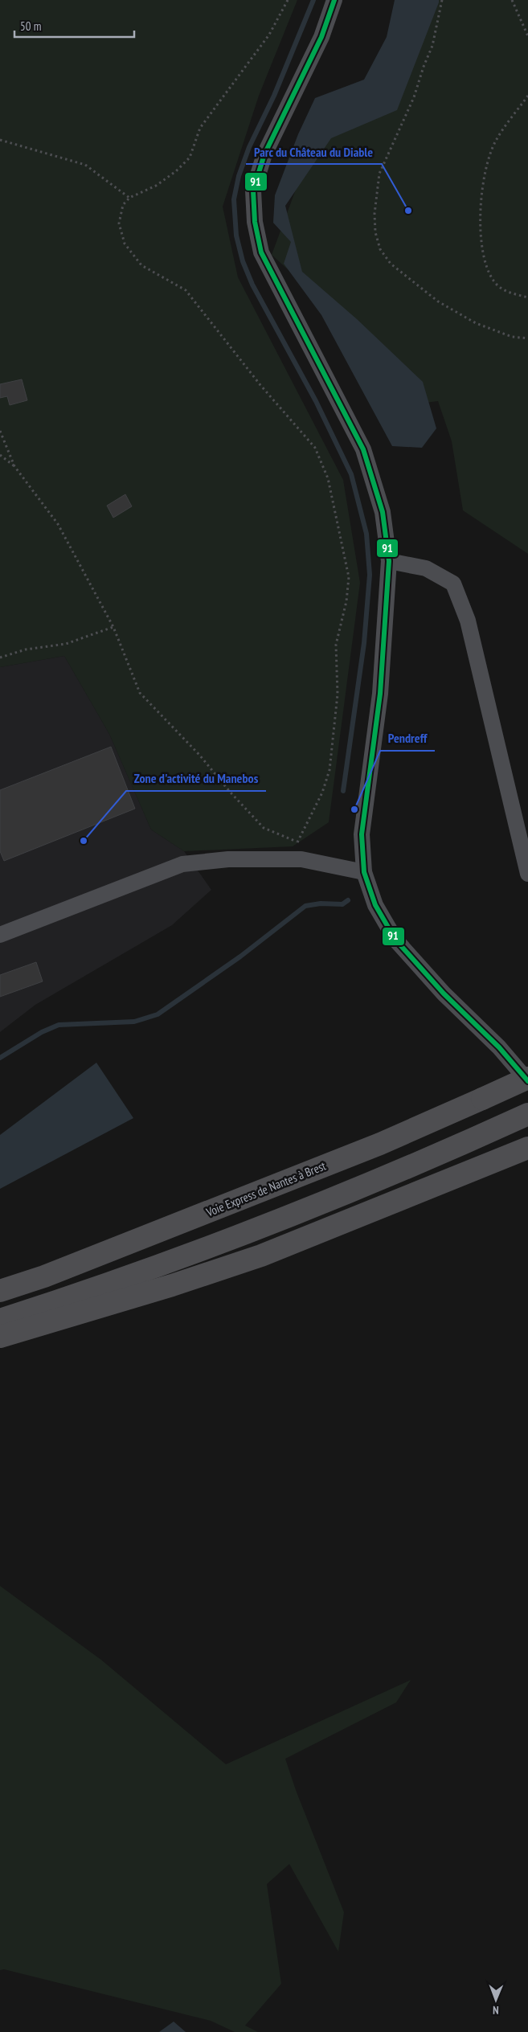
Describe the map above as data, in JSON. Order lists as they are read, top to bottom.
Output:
{
  "streets": {
    "highway": ["Voie Express de Nantes à Brest"]
  },
  "places": ["Parc du Château du Diable", "Pendreff", "Zone d'activité du Manebos"],
  "lines": ["transit line 91"],
  "scale_bar": "50 m",
  "north": "bottom"
}
